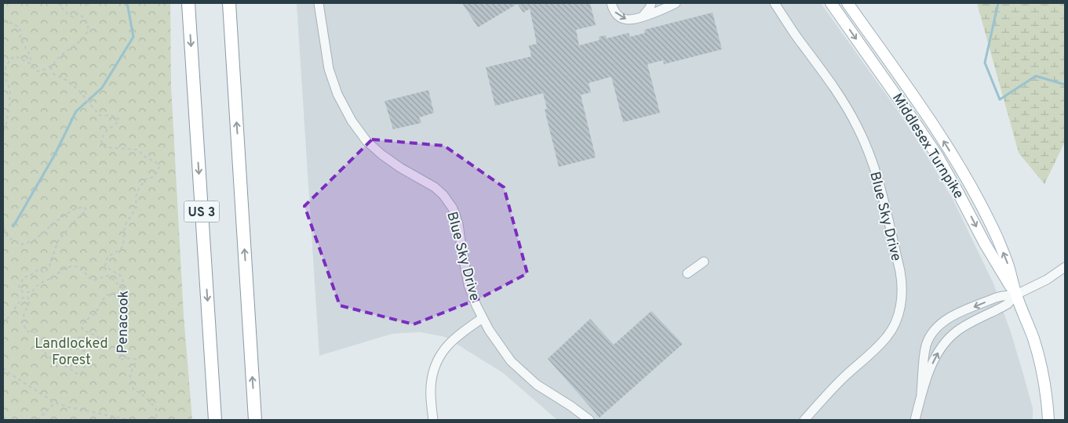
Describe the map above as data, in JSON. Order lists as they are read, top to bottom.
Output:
{
  "streets": {
    "highway": ["US 3"],
    "main road": ["Middlesex Turnpike"],
    "street": ["Blue Sky Drive"],
    "path": ["Penacook"]
  },
  "parks": ["Landlocked Forest"]
}
